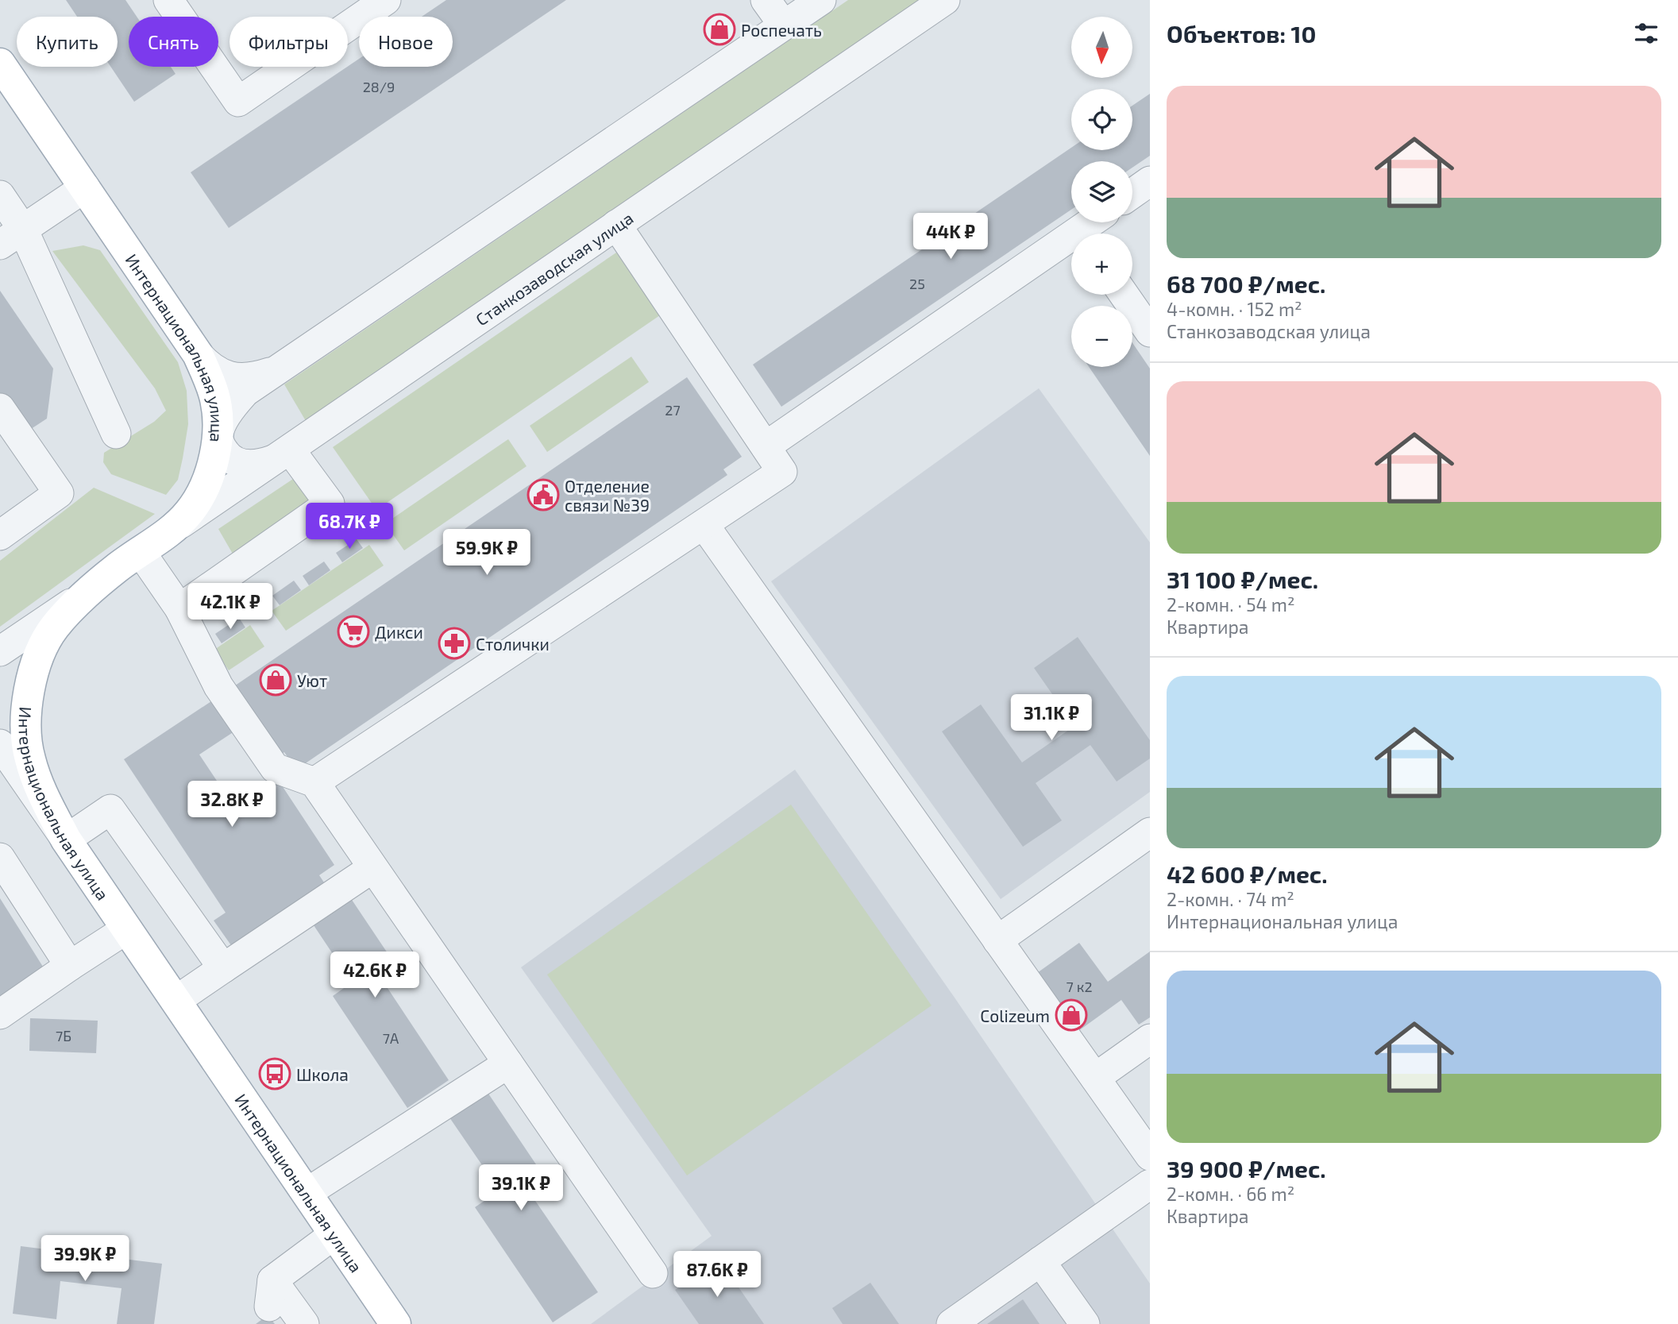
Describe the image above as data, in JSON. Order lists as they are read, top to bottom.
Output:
{
  "streets": {
    "main road": ["Интернациональная улица"],
    "street": ["Станкозаводская улица"]
  },
  "crossings": [
    ["Станкозаводская улица", "Интернациональная улица"]
  ],
  "places": {
    "shop": ["Роспечать", "Уют", "Colizeum"],
    "public building": ["Отделение связи №39"],
    "supermarket": ["Дикси"],
    "pharmacy": ["Столички"],
    "bus stop": ["Школа"]
  },
  "house_numbers": [
    "28/9",
    "25",
    "27",
    "7 к2",
    "7Б",
    "7А"
  ],
  "north": "bottom",
  "page": {
    "heading": "Объектов: 10",
    "map_buttons": ["+", "−"],
    "chip": [
      "Купить",
      "Снять",
      "Фильтры",
      "Новое"
    ],
    "list": [
      {
        "name": "68 700 ₽/мес.",
        "note": "4-комн. · 152 m² · Станкозаводская улица"
      },
      {
        "name": "31 100 ₽/мес.",
        "note": "2-комн. · 54 m² · Квартира"
      },
      {
        "name": "42 600 ₽/мес.",
        "note": "2-комн. · 74 m² · Интернациональная улица"
      },
      {
        "name": "39 900 ₽/мес.",
        "note": "2-комн. · 66 m² · Квартира"
      }
    ],
    "price": [
      "44K ₽",
      "68.7K ₽",
      "59.9K ₽",
      "42.1K ₽",
      "31.1K ₽",
      "32.8K ₽",
      "42.6K ₽",
      "39.1K ₽",
      "39.9K ₽",
      "87.6K ₽"
    ]
  }
}
